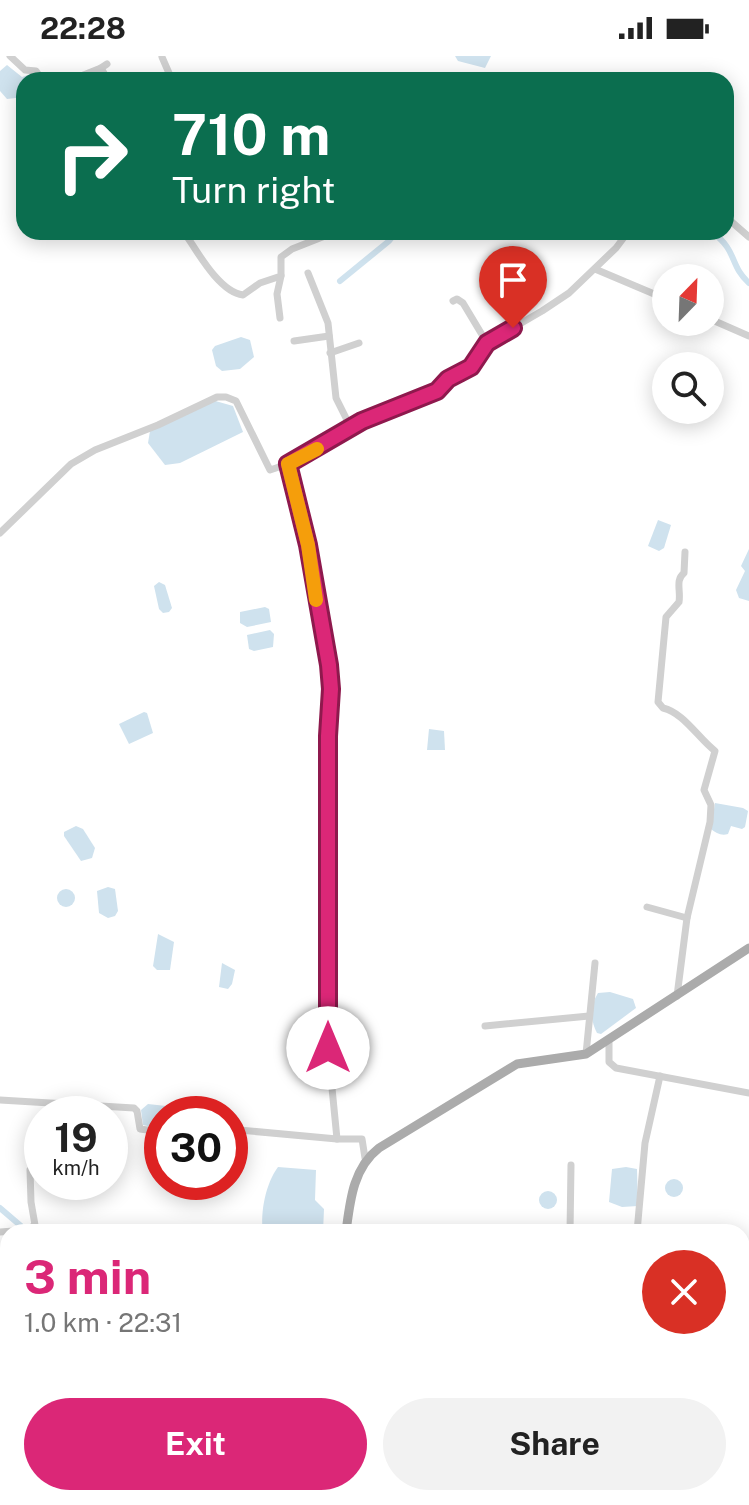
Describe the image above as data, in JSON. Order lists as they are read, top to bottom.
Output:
{
  "north": "top right",
  "page": {
    "status": "22:28",
    "turn": ["710 m", "Turn right"],
    "speed": "19 km/h",
    "limit": "30",
    "heading": ["3 min", "1.0 km · 22:31"],
    "buttons": ["Exit", "Share"]
  }
}
